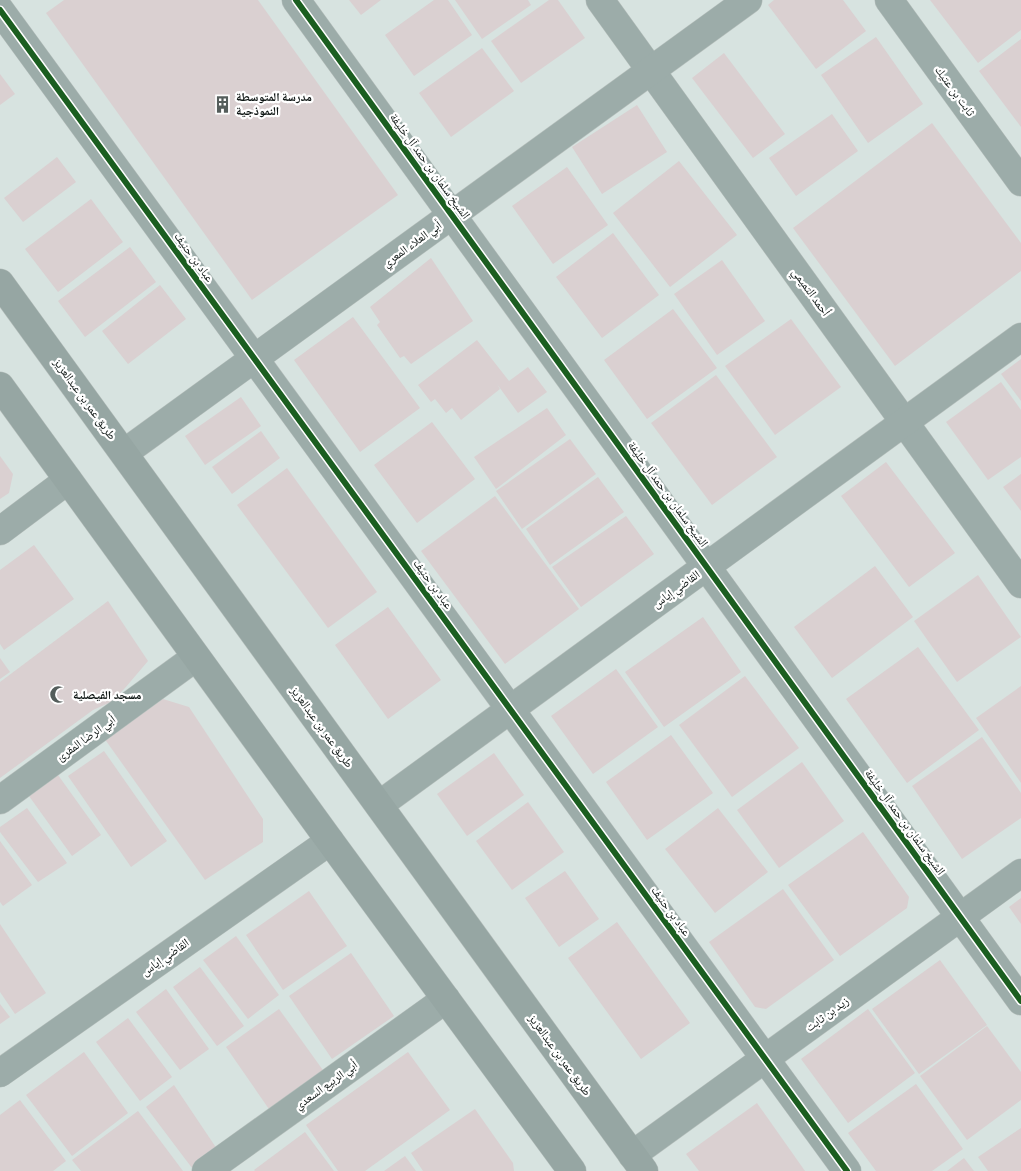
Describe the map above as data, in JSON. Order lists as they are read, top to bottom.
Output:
{
  "streets": {
    "main road": ["طريق عمر بن عبدالعزيز"],
    "street": [
      "ثابت بن عتيك",
      "الشيخ سلمان بن حمد آل خليفة",
      "أبي العلاء المعري",
      "عباد بن حنيف",
      "أحمد التميمي",
      "القاضي إياس",
      "أبي الرضا المقرئ",
      "زيد بن ثابت",
      "أبي الربيع السعدي"
    ]
  },
  "crossings": [
    ["الشيخ سلمان بن حمد آل خليفة", "أبي العلاء المعري"],
    ["الشيخ سلمان بن حمد آل خليفة", "القاضي إياس"],
    ["الشيخ سلمان بن حمد آل خليفة", "زيد بن ثابت"],
    ["أبي العلاء المعري", "عباد بن حنيف"],
    ["أبي العلاء المعري", "أحمد التميمي"],
    ["أبي العلاء المعري", "طريق عمر بن عبدالعزيز"],
    ["عباد بن حنيف", "القاضي إياس"],
    ["عباد بن حنيف", "زيد بن ثابت"],
    ["أحمد التميمي", "القاضي إياس"],
    ["طريق عمر بن عبدالعزيز", "القاضي إياس"],
    ["طريق عمر بن عبدالعزيز", "زيد بن ثابت"]
  ],
  "places": {
    "building": ["مدرسة المتوسطة النموذجية"],
    "mosque": ["مسجد الفيصلية"]
  }
}
